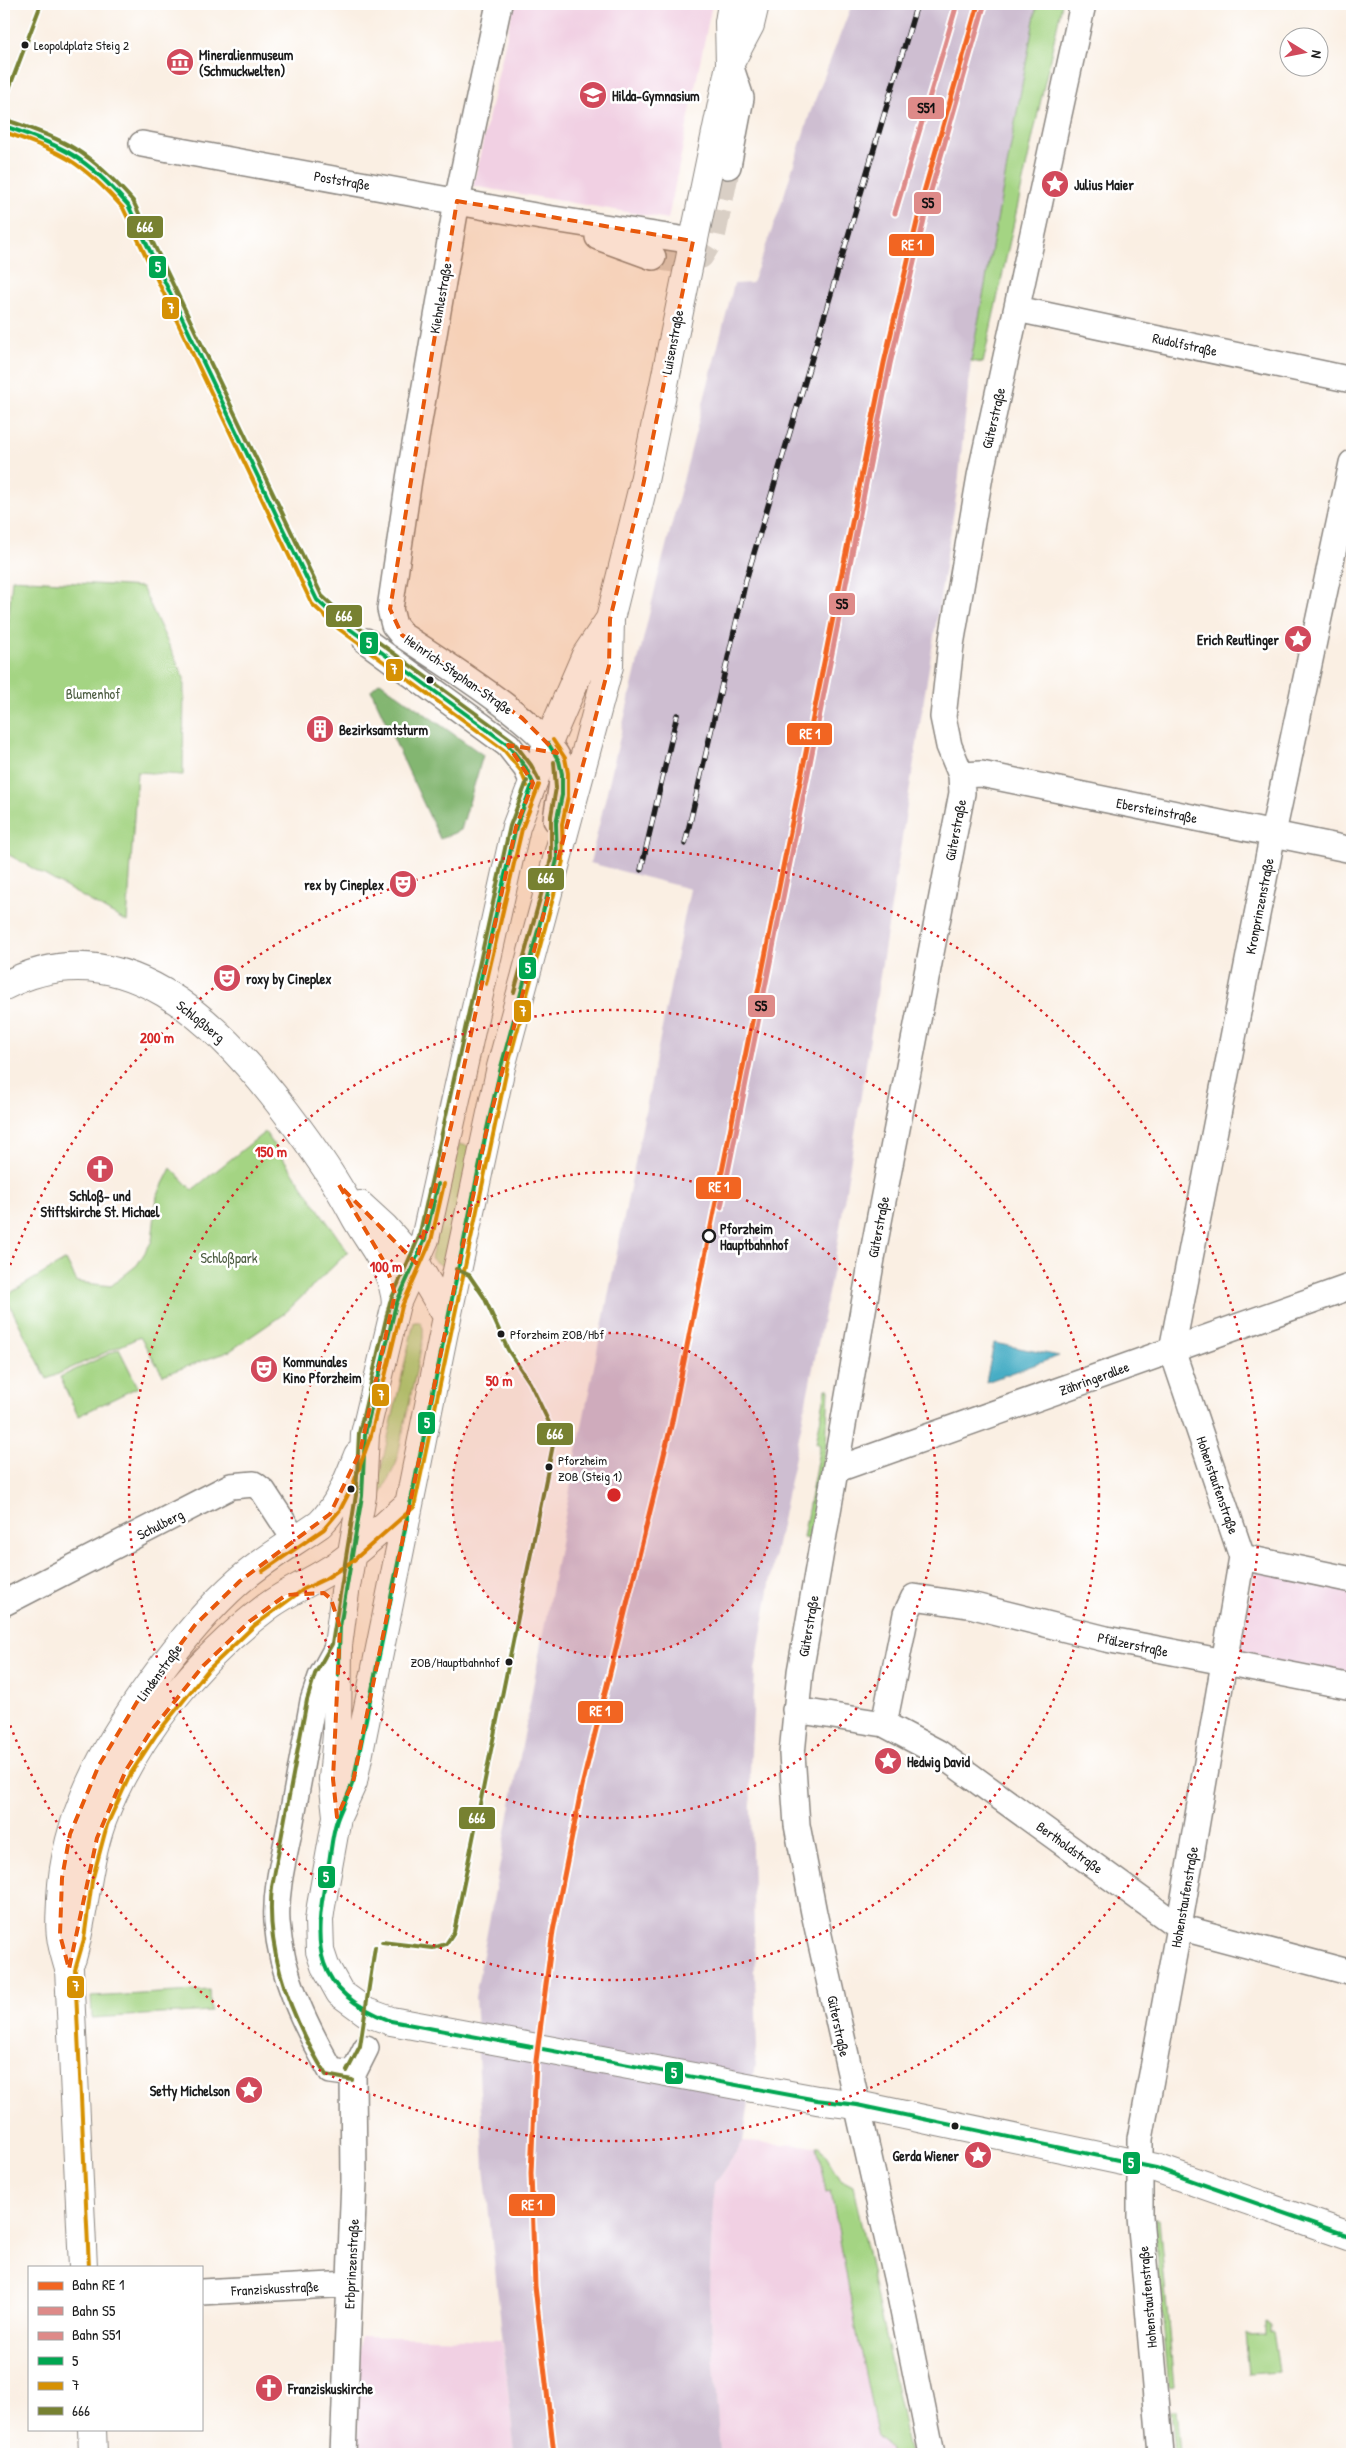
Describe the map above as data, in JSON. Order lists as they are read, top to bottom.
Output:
{
  "streets": {
    "main road": ["Luisenstraße", "Schloßberg", "Lindenstraße"],
    "street": [
      "Poststraße",
      "Kiehnlestraße",
      "Rudolfstraße",
      "Güterstraße",
      "Heinrich-Stephan-Straße",
      "Ebersteinstraße",
      "Kronprinzenstraße",
      "Zähringerallee",
      "Hohenstaufenstraße",
      "Schulberg",
      "Pfälzerstraße",
      "Bertholdstraße",
      "Erbprinzenstraße",
      "Franziskusstraße"
    ]
  },
  "crossings": [
    ["Poststraße", "Kiehnlestraße"],
    ["Poststraße", "Luisenstraße"],
    ["Kiehnlestraße", "Heinrich-Stephan-Straße"],
    ["Luisenstraße", "Heinrich-Stephan-Straße"],
    ["Luisenstraße", "Schloßberg"],
    ["Luisenstraße", "Lindenstraße"],
    ["Rudolfstraße", "Güterstraße"],
    ["Güterstraße", "Ebersteinstraße"],
    ["Güterstraße", "Zähringerallee"],
    ["Güterstraße", "Bertholdstraße"],
    ["Ebersteinstraße", "Kronprinzenstraße"],
    ["Kronprinzenstraße", "Zähringerallee"],
    ["Kronprinzenstraße", "Hohenstaufenstraße"],
    ["Zähringerallee", "Hohenstaufenstraße"],
    ["Hohenstaufenstraße", "Pfälzerstraße"],
    ["Hohenstaufenstraße", "Bertholdstraße"],
    ["Schulberg", "Lindenstraße"],
    ["Pfälzerstraße", "Bertholdstraße"],
    ["Erbprinzenstraße", "Franziskusstraße"]
  ],
  "parks": ["Blumenhof", "Schloßpark"],
  "places": {
    "other": [
      "Leopoldplatz Steig 2",
      "Pforzheim Hauptbahnhof",
      "Pforzheim ZOB/Hbf",
      "Pforzheim ZOB (Steig 1)",
      "ZOB/Hauptbahnhof"
    ],
    "museum": ["Mineralienmuseum (Schmuckwelten)"],
    "school or university": ["Hilda-Gymnasium"],
    "place": [
      "Julius Maier",
      "Erich Reutlinger",
      "Hedwig David",
      "Setty Michelson",
      "Gerda Wiener"
    ],
    "building": ["Bezirksamtsturm"],
    "theatre": ["rex by Cineplex", "roxy by Cineplex", "Kommunales Kino Pforzheim"],
    "church": ["Schloß- und Stiftskirche St. Michael", "Franziskuskirche"]
  },
  "lines": [
    "rail line S51",
    "transit line 666",
    "rail line S5",
    "transit line 5",
    "transit line 7"
  ],
  "legend": [
    "Bahn RE 1",
    "Bahn S5",
    "Bahn S51",
    "5",
    "7",
    "666"
  ],
  "north": "right",
  "rings": [
    "200 m",
    "150 m",
    "100 m",
    "50 m"
  ]
}
